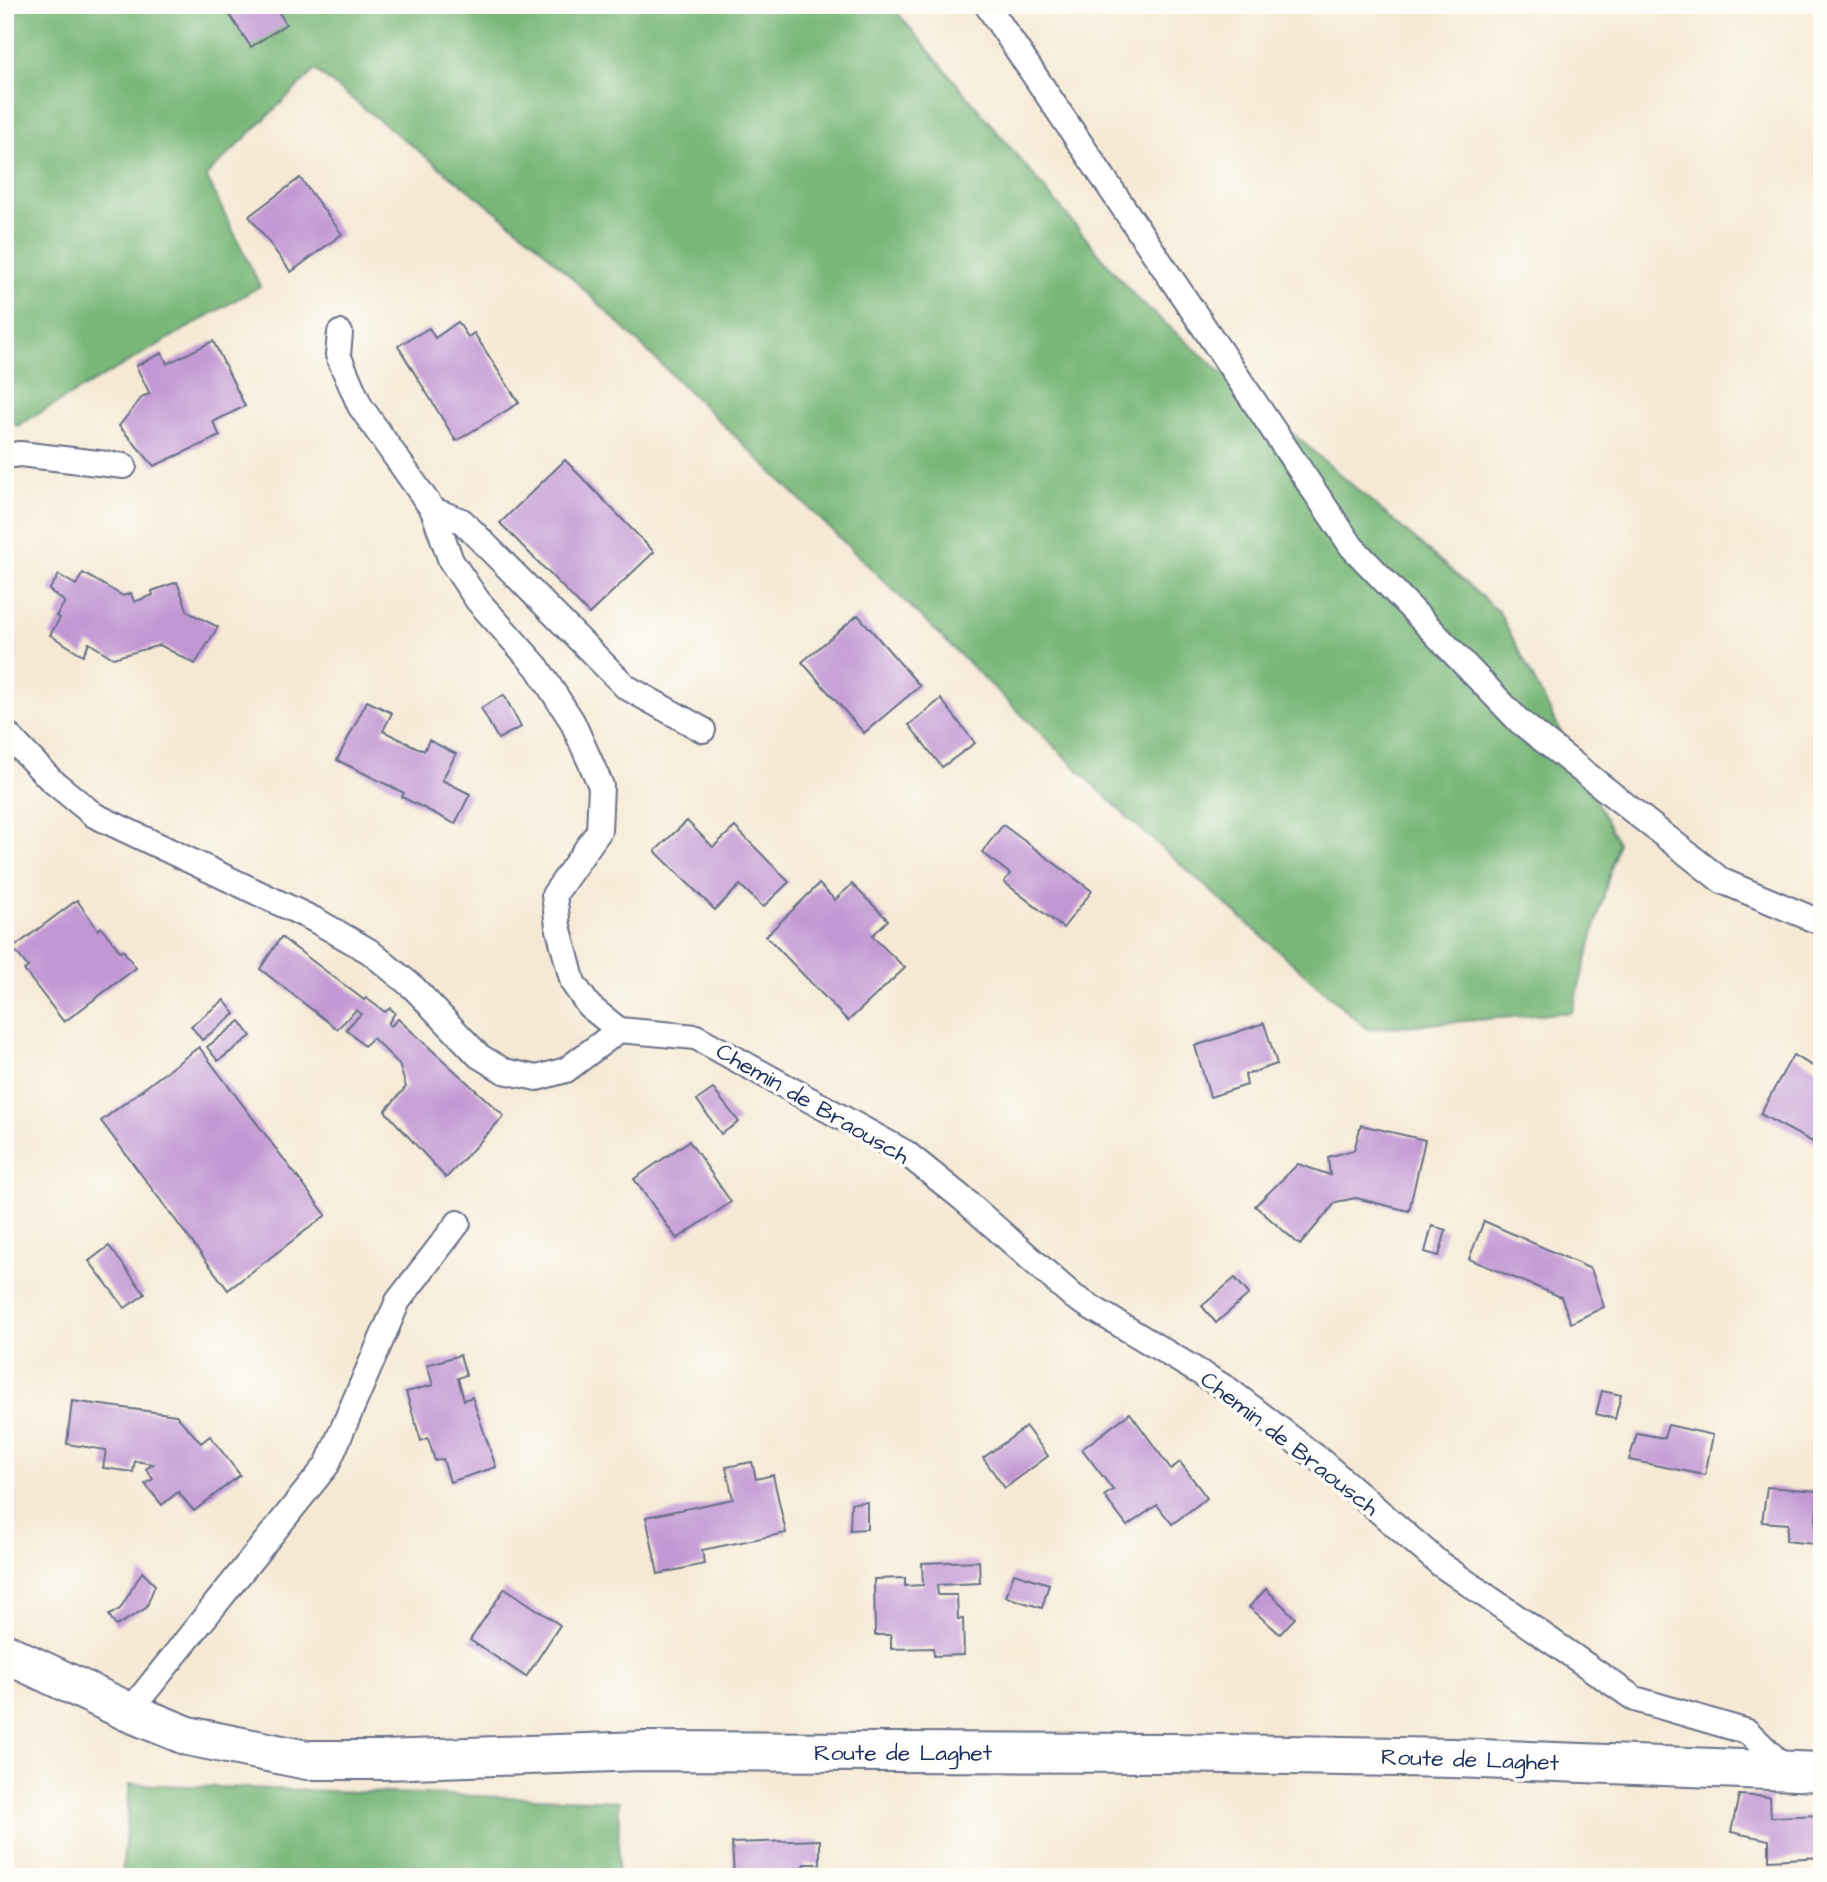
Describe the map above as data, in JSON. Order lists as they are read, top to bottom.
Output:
{
  "streets": {
    "main road": ["Route de Laghet"],
    "lane": ["Chemin de Braousch"]
  },
  "crossings": [
    ["Chemin de Braousch", "Route de Laghet"]
  ]
}
